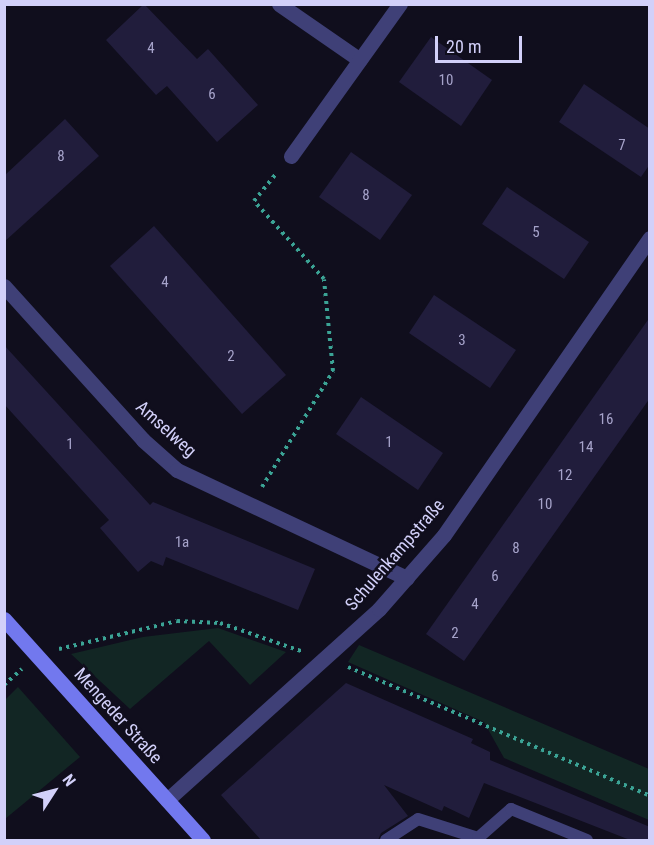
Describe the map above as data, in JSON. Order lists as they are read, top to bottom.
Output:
{
  "streets": {
    "main road": ["Mengeder Straße"],
    "street": ["Amselweg", "Schulenkampstraße"]
  },
  "crossings": [
    ["Amselweg", "Schulenkampstraße"],
    ["Schulenkampstraße", "Mengeder Straße"]
  ],
  "house_numbers": [
    "4",
    "10",
    "6",
    "7",
    "8",
    "8",
    "5",
    "4",
    "3",
    "2",
    "16",
    "1",
    "1",
    "14",
    "12",
    "10",
    "1a",
    "8",
    "6",
    "4",
    "2"
  ],
  "scale_bar": "20 m",
  "north": "top right"
}
